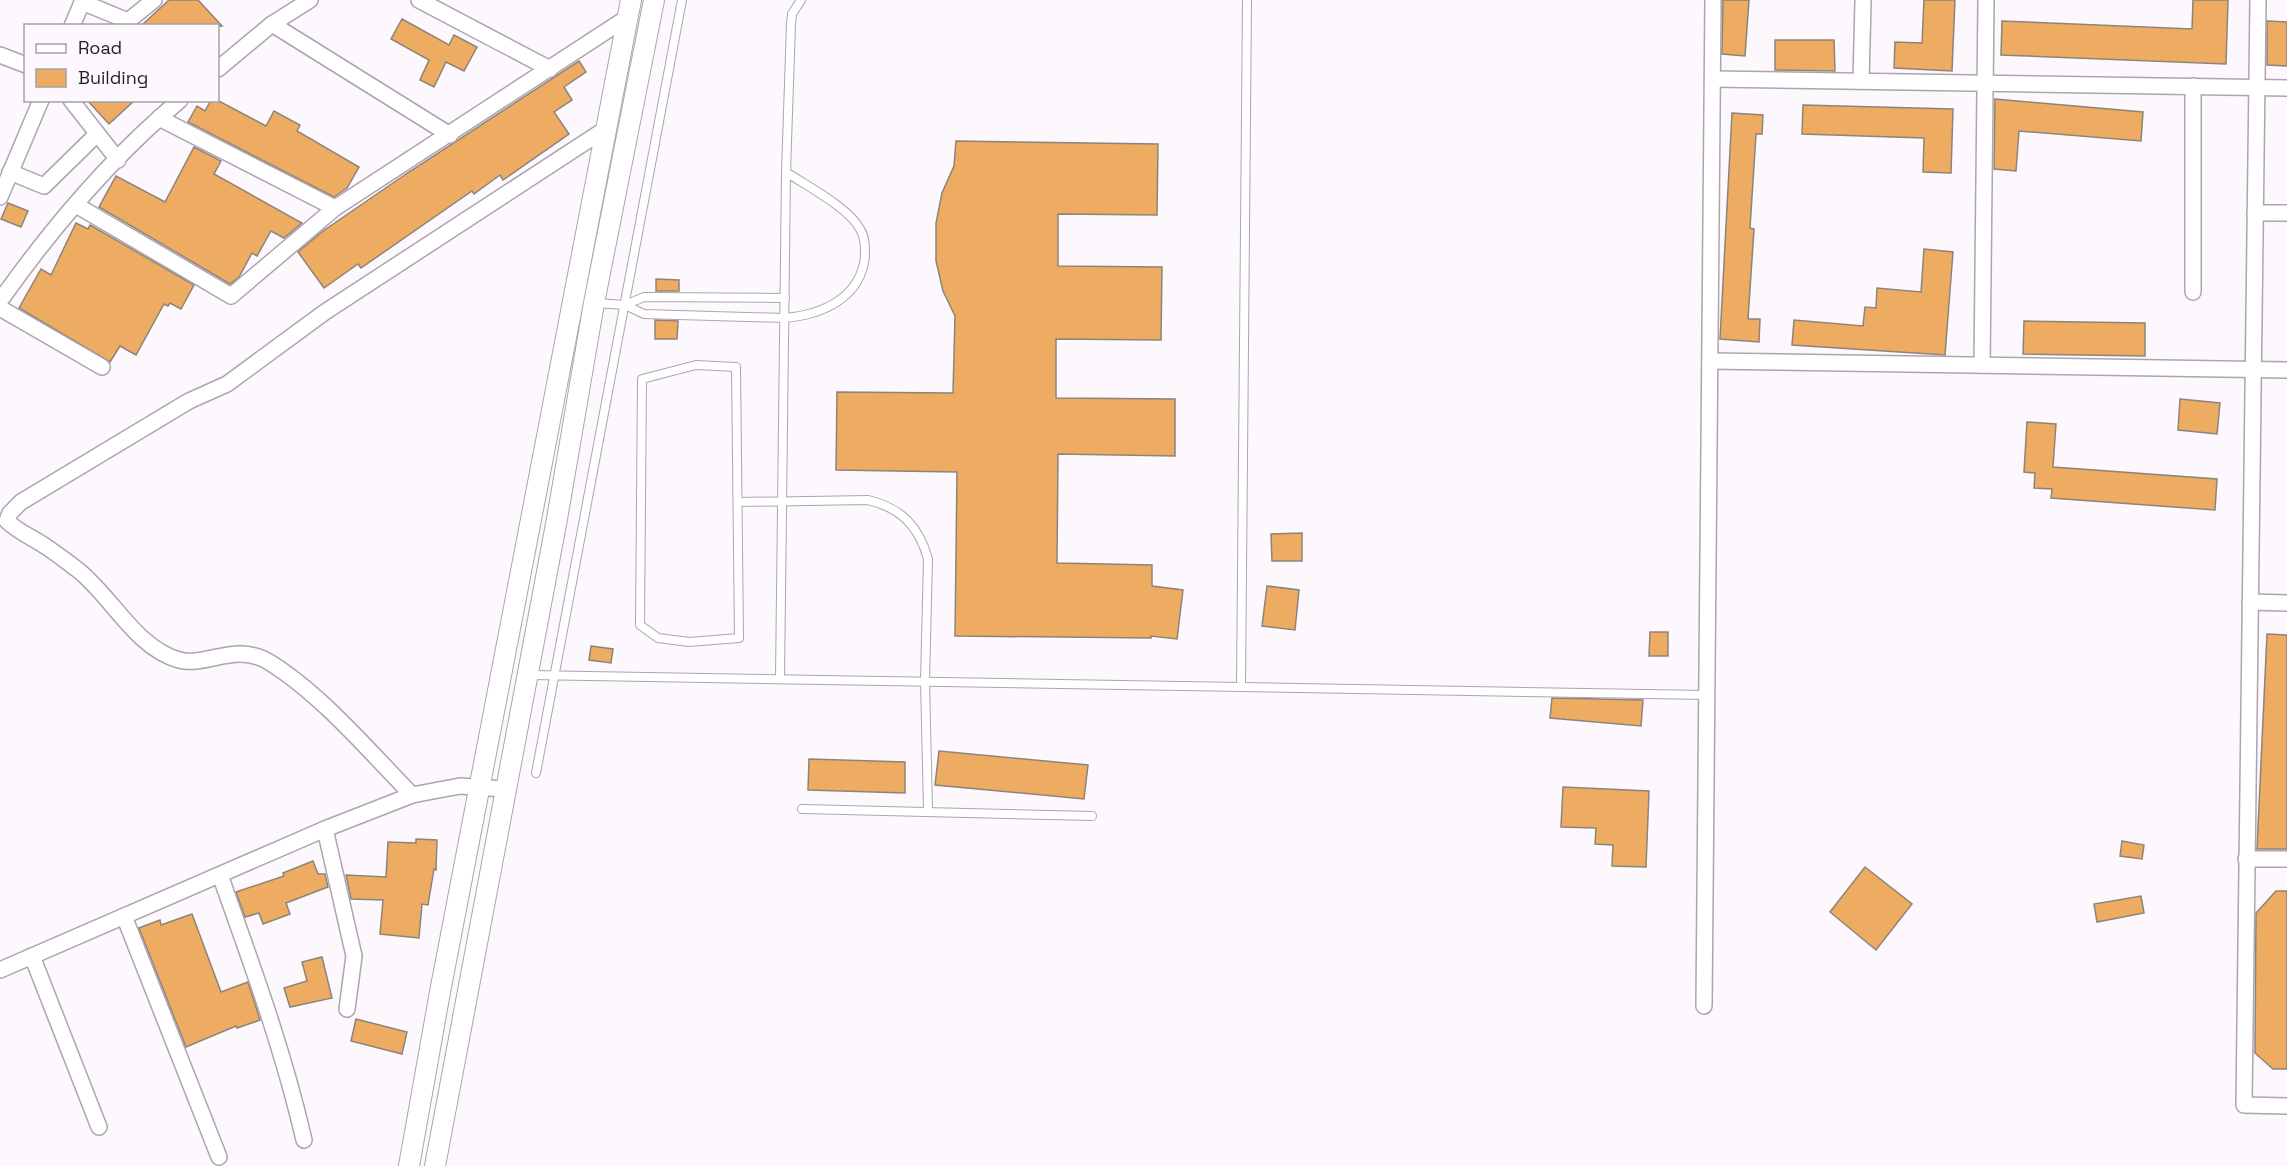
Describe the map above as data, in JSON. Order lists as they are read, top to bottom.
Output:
{
  "legend": ["Road", "Building"]
}
